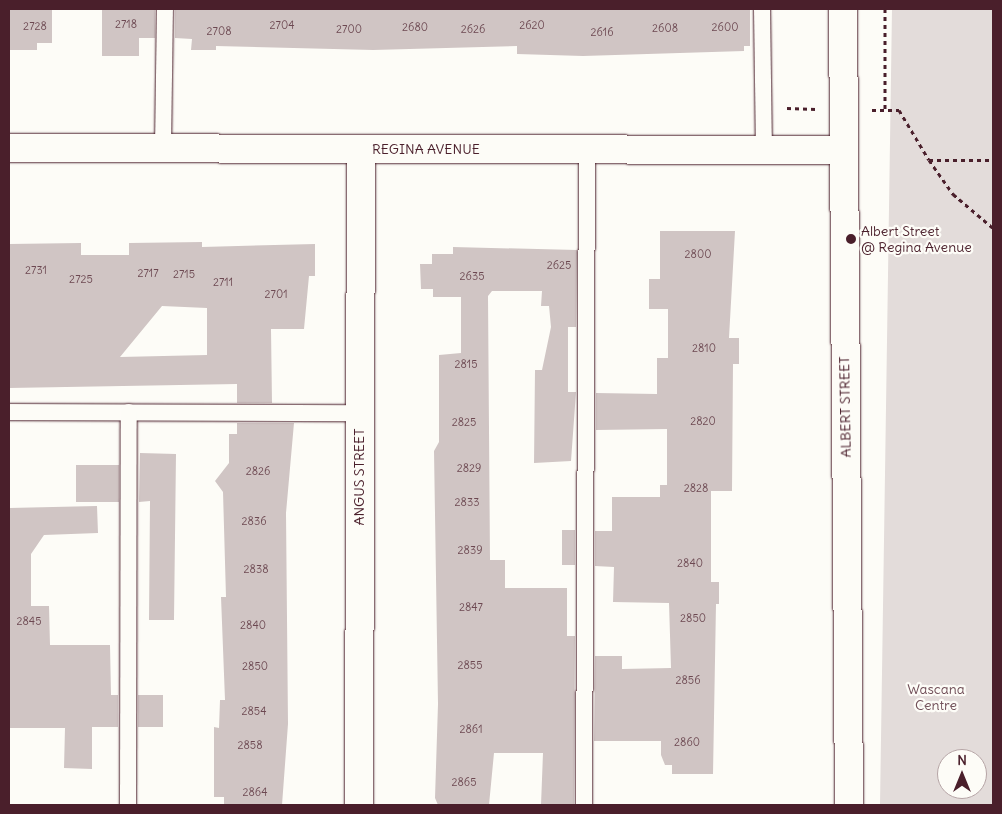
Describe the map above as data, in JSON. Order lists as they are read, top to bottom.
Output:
{
  "streets": {
    "street": ["REGINA AVENUE", "ALBERT STREET", "ANGUS STREET"]
  },
  "crossings": [
    ["REGINA AVENUE", "ALBERT STREET"],
    ["REGINA AVENUE", "ANGUS STREET"]
  ],
  "parks": ["Wascana Centre"],
  "places": ["Albert Street @ Regina Avenue"],
  "house_numbers": [
    "2718",
    "2704",
    "2620",
    "2728",
    "2680",
    "2600",
    "2608",
    "2700",
    "2626",
    "2708",
    "2616",
    "2800",
    "2625",
    "2731",
    "2717",
    "2715",
    "2635",
    "2725",
    "2711",
    "2701",
    "2810",
    "2815",
    "2820",
    "2825",
    "2829",
    "2826",
    "2828",
    "2833",
    "2836",
    "2839",
    "2840",
    "2838",
    "2847",
    "2850",
    "2845",
    "2840",
    "2855",
    "2850",
    "2856",
    "2854",
    "2861",
    "2860",
    "2858",
    "2865",
    "2864"
  ],
  "north": "top"
}
